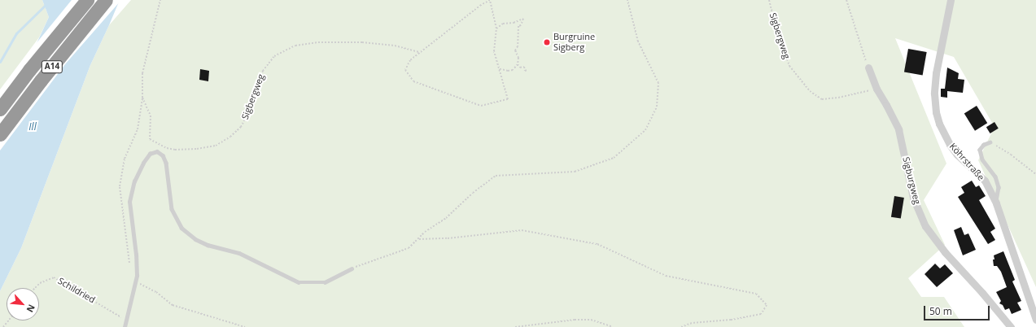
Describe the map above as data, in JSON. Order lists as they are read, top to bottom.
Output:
{
  "streets": {
    "highway": ["A14"],
    "street": ["Köhrstraße", "Sigburgweg"],
    "path": ["Sigbergweg", "Schildried"]
  },
  "crossings": [
    ["Sigbergweg", "Sigburgweg"]
  ],
  "water": ["Ill"],
  "places": ["Burgruine Sigberg"],
  "scale_bar": "50 m",
  "north": "bottom right"
}
